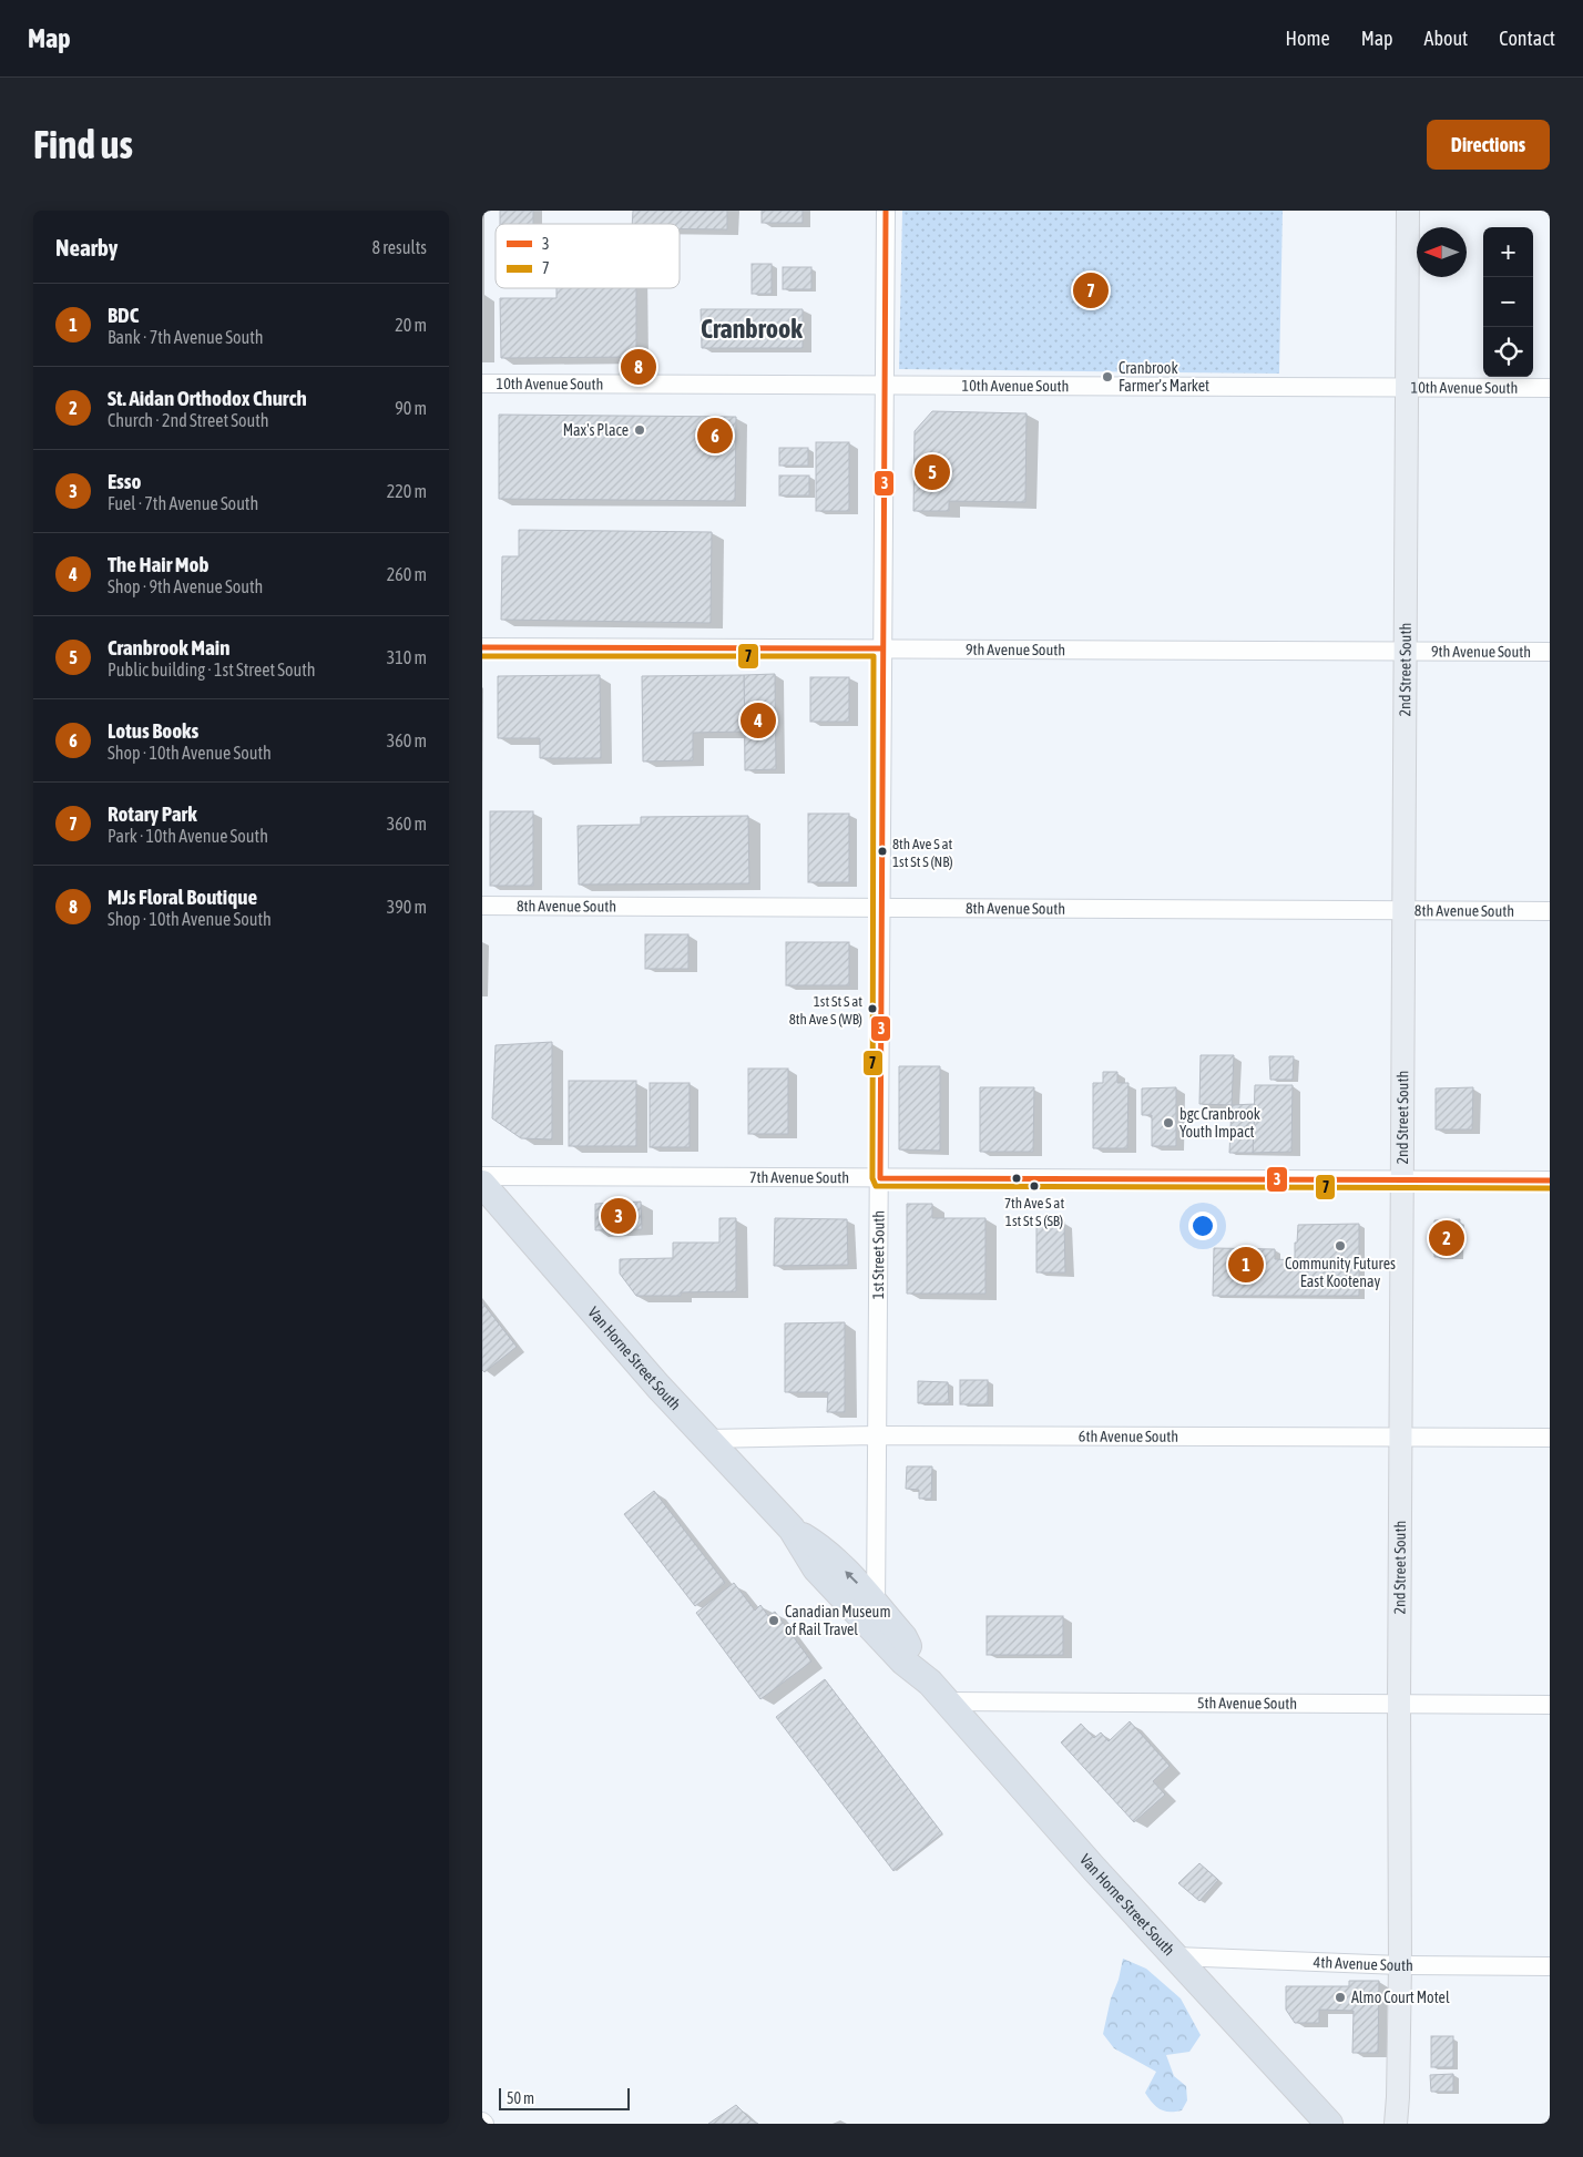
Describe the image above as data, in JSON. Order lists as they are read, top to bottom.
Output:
{
  "streets": {
    "highway": ["Van Horne Street South"],
    "main road": ["2nd Street South"],
    "street": [
      "10th Avenue South",
      "9th Avenue South",
      "8th Avenue South",
      "7th Avenue South",
      "1st Street South",
      "6th Avenue South",
      "5th Avenue South",
      "4th Avenue South"
    ]
  },
  "crossings": [
    ["10th Avenue South", "2nd Street South"],
    ["10th Avenue South", "1st Street South"],
    ["9th Avenue South", "2nd Street South"],
    ["9th Avenue South", "1st Street South"],
    ["2nd Street South", "8th Avenue South"],
    ["2nd Street South", "7th Avenue South"],
    ["2nd Street South", "6th Avenue South"],
    ["2nd Street South", "5th Avenue South"],
    ["2nd Street South", "4th Avenue South"],
    ["8th Avenue South", "1st Street South"],
    ["7th Avenue South", "1st Street South"],
    ["1st Street South", "Van Horne Street South"],
    ["1st Street South", "6th Avenue South"],
    ["Van Horne Street South", "6th Avenue South"],
    ["Van Horne Street South", "5th Avenue South"],
    ["Van Horne Street South", "4th Avenue South"]
  ],
  "districts": ["Cranbrook"],
  "places": [
    "Cranbrook Farmer’s Market",
    "Max's Place",
    "8th Ave S at 1st St S (NB)",
    "1st St S at 8th Ave S (WB)",
    "bgc Cranbrook Youth Impact",
    "7th Ave S at 1st St S (SB)",
    "Community Futures East Kootenay",
    "Canadian Museum of Rail Travel",
    "Almo Court Motel"
  ],
  "lines": ["transit line 3", "transit line 7"],
  "legend": ["3", "7"],
  "scale_bar": "50 m",
  "north": "left",
  "page": {
    "header": "Map",
    "nav": [
      "Home",
      "Map",
      "About",
      "Contact"
    ],
    "buttons": "Directions",
    "title": "Find us",
    "heading": ["Nearby", "8 results"],
    "map_buttons": ["+", "−"],
    "pins": [
      "7",
      "8",
      "6",
      "5",
      "4",
      "3",
      "2",
      "1"
    ],
    "list": [
      {
        "mark": "1",
        "name": "BDC",
        "note": "Bank · 7th Avenue South",
        "value": "20 m"
      },
      {
        "mark": "2",
        "name": "St. Aidan Orthodox Church",
        "note": "Church · 2nd Street South",
        "value": "90 m"
      },
      {
        "mark": "3",
        "name": "Esso",
        "note": "Fuel · 7th Avenue South",
        "value": "220 m"
      },
      {
        "mark": "4",
        "name": "The Hair Mob",
        "note": "Shop · 9th Avenue South",
        "value": "260 m"
      },
      {
        "mark": "5",
        "name": "Cranbrook Main",
        "note": "Public building · 1st Street South",
        "value": "310 m"
      },
      {
        "mark": "6",
        "name": "Lotus Books",
        "note": "Shop · 10th Avenue South",
        "value": "360 m"
      },
      {
        "mark": "7",
        "name": "Rotary Park",
        "note": "Park · 10th Avenue South",
        "value": "360 m"
      },
      {
        "mark": "8",
        "name": "MJs Floral Boutique",
        "note": "Shop · 10th Avenue South",
        "value": "390 m"
      }
    ],
    "scale": "50 m"
  }
}
